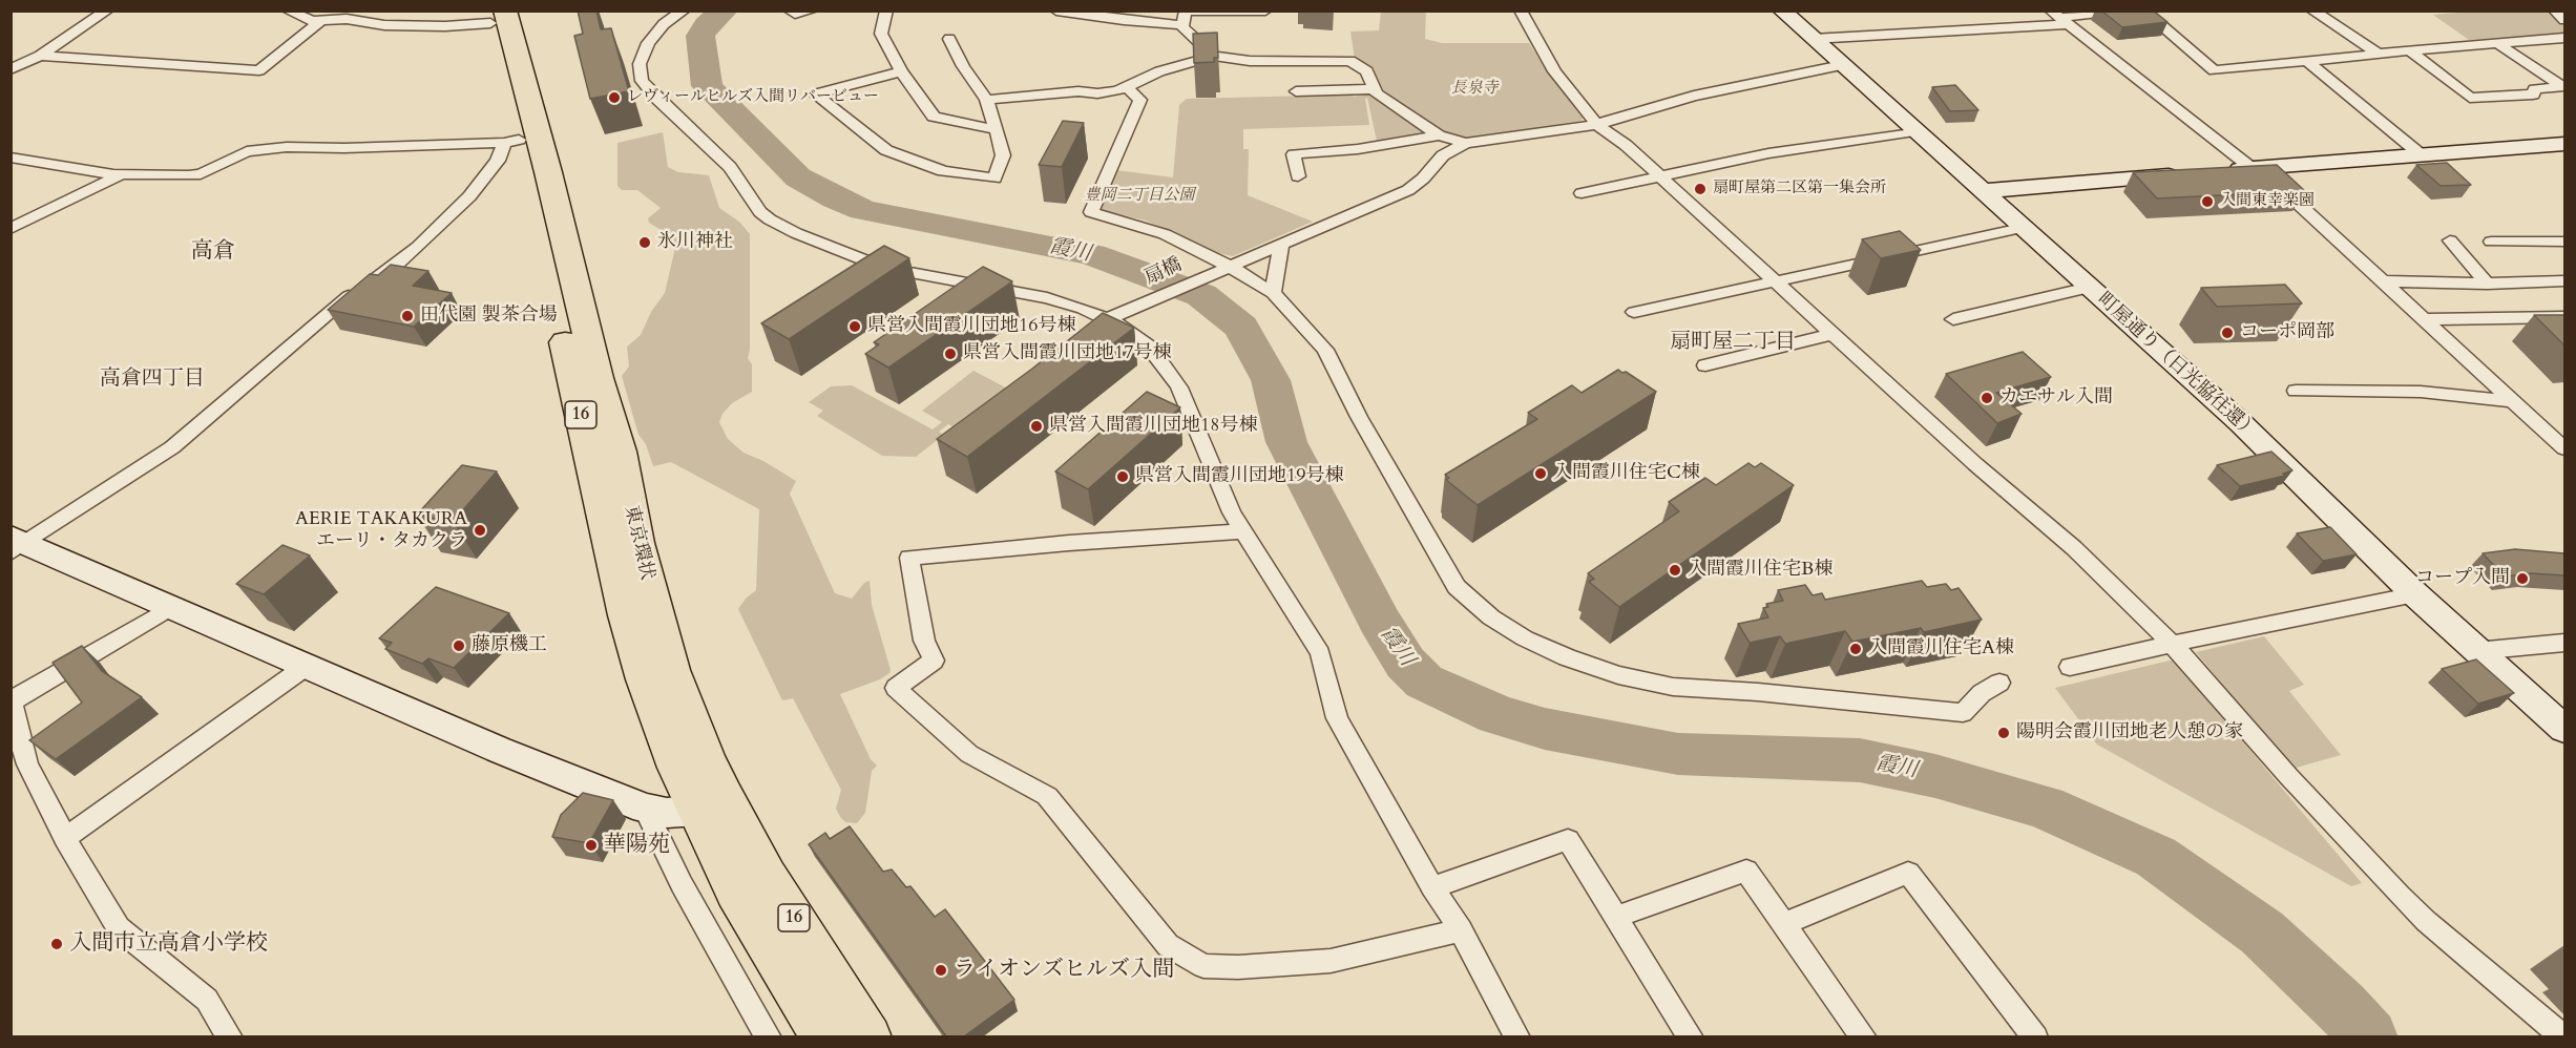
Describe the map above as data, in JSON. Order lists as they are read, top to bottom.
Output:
{
  "streets": {
    "highway": ["16", "東京環状"],
    "street": ["扇橋", "町屋通り（日光脇往還）"]
  },
  "districts": ["高倉", "扇町屋二丁目", "高倉四丁目"],
  "water": ["霞川"],
  "parks": ["長泉寺", "豊岡二丁目公園"],
  "places": [
    "レヴィールヒルズ入間リバービュー",
    "扇町屋第二区第一集会所",
    "入間東幸楽園",
    "氷川神社",
    "田代園 製茶合場",
    "県営入間霞川団地16号棟",
    "コーポ岡部",
    "県営入間霞川団地17号棟",
    "カエサル入間",
    "県営入間霞川団地18号棟",
    "入間霞川住宅C棟",
    "県営入間霞川団地19号棟",
    "AERIE TAKAKURA エーリ・タカクラ",
    "入間霞川住宅B棟",
    "コープ入間",
    "藤原機工",
    "入間霞川住宅A棟",
    "陽明会霞川団地老人憩の家",
    "華陽苑",
    "入間市立高倉小学校",
    "ライオンズヒルズ入間"
  ]
}
